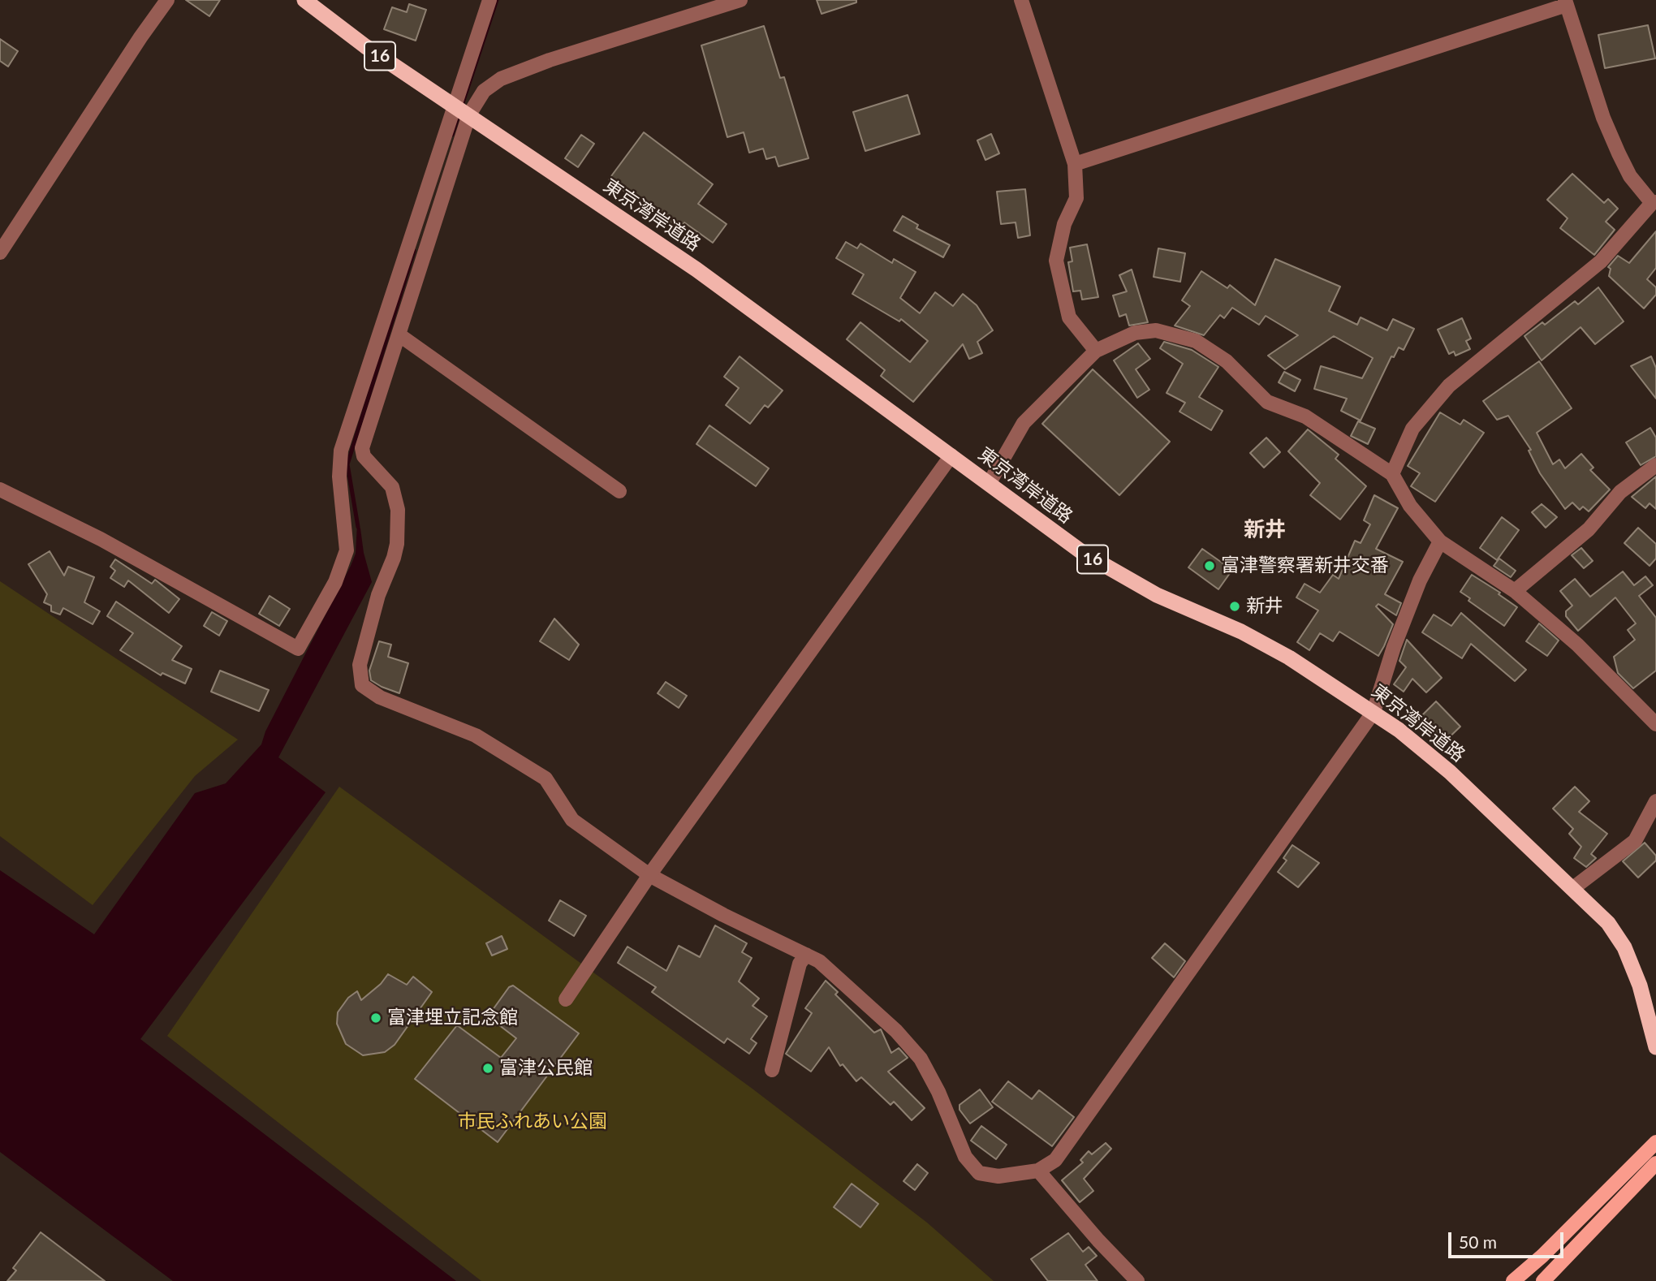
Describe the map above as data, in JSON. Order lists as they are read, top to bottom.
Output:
{
  "streets": {
    "highway": ["16", "東京湾岸道路"]
  },
  "districts": ["新井"],
  "parks": ["市民ふれあい公園"],
  "places": [
    "富津警察署新井交番",
    "新井",
    "富津埋立記念館",
    "富津公民館"
  ],
  "scale_bar": "50 m"
}
